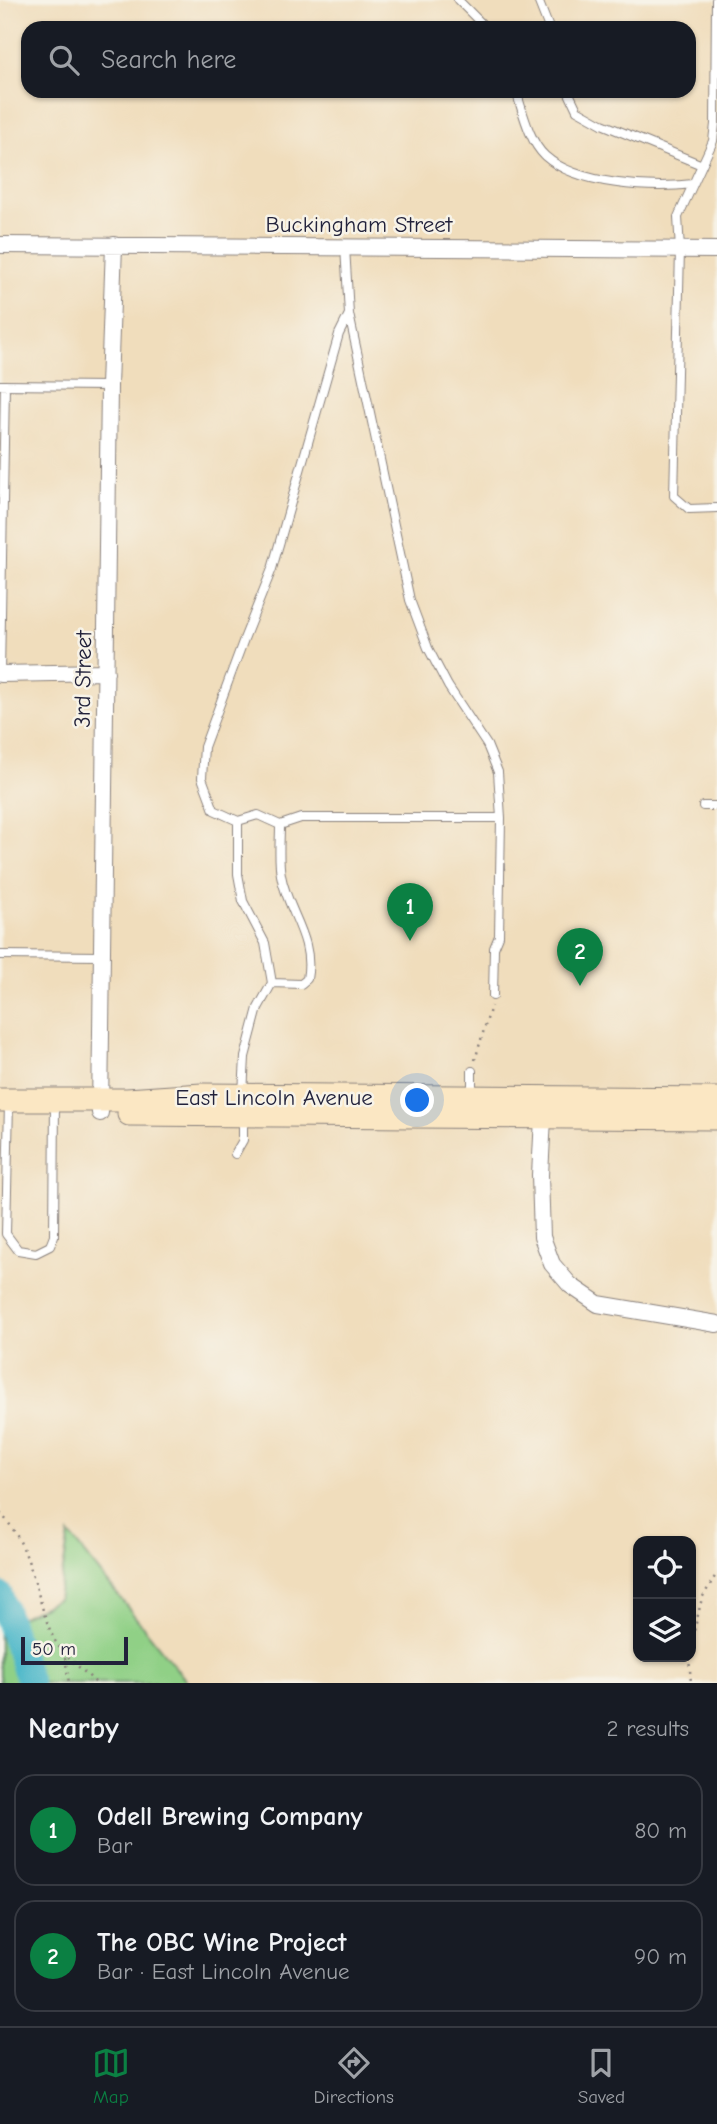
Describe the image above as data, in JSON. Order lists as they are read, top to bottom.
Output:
{
  "streets": {
    "street": ["Buckingham Street", "3rd Street", "East Lincoln Avenue"]
  },
  "crossings": [
    ["Buckingham Street", "3rd Street"],
    ["3rd Street", "East Lincoln Avenue"]
  ],
  "scale_bar": "50 m",
  "page": {
    "search": "Search here",
    "pins": ["1", "2"],
    "scale": "50 m",
    "heading": ["Nearby", "2 results"],
    "list": [
      {
        "mark": "1",
        "name": "Odell Brewing Company",
        "note": "Bar",
        "value": "80 m"
      },
      {
        "mark": "2",
        "name": "The OBC Wine Project",
        "note": "Bar · East Lincoln Avenue",
        "value": "90 m"
      }
    ],
    "nav": ["Map", "Directions", "Saved"]
  }
}
